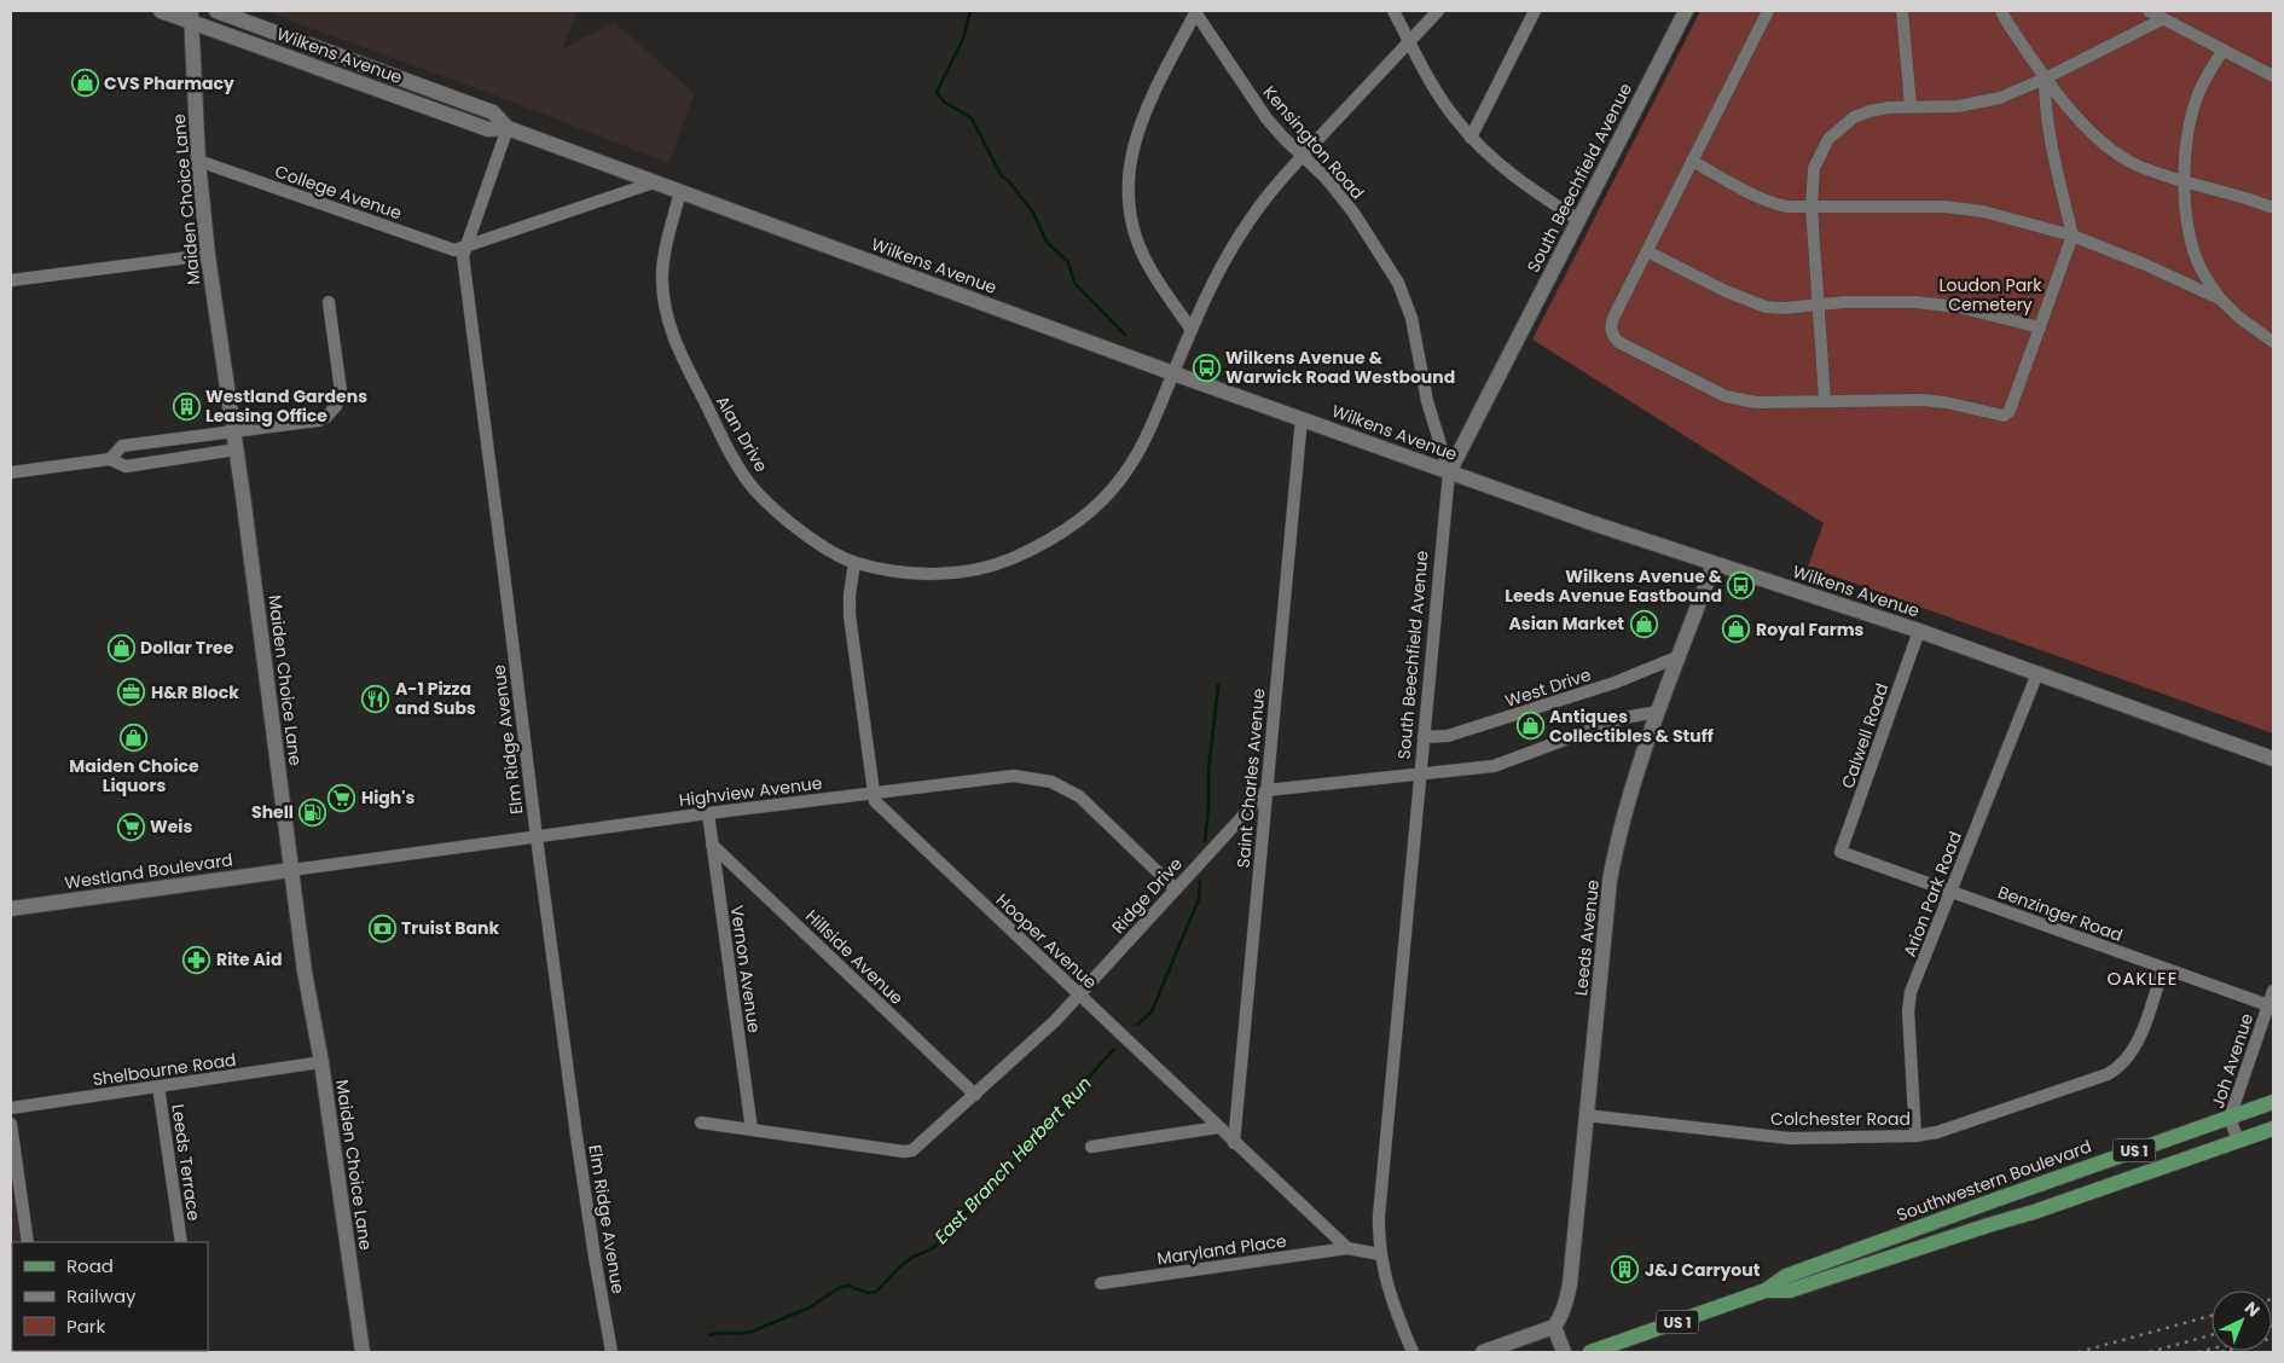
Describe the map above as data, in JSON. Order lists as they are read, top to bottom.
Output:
{
  "streets": {
    "main road": ["US 1", "Southwestern Boulevard"],
    "street": [
      "Wilkens Avenue",
      "Kensington Road",
      "South Beechfield Avenue",
      "College Avenue",
      "Maiden Choice Lane",
      "Alan Drive",
      "West Drive",
      "Calwell Road",
      "Elm Ridge Avenue",
      "Saint Charles Avenue",
      "Highview Avenue",
      "Westland Boulevard",
      "Arion Park Road",
      "Ridge Drive",
      "Benzinger Road",
      "Leeds Avenue",
      "Hooper Avenue",
      "Hillside Avenue",
      "Vernon Avenue",
      "Joh Avenue",
      "Shelbourne Road",
      "Colchester Road",
      "Leeds Terrace",
      "Maryland Place"
    ]
  },
  "crossings": [
    ["Wilkens Avenue", "Kensington Road"],
    ["Wilkens Avenue", "South Beechfield Avenue"],
    ["Wilkens Avenue", "Maiden Choice Lane"],
    ["Wilkens Avenue", "Alan Drive"],
    ["Wilkens Avenue", "Calwell Road"],
    ["Wilkens Avenue", "Elm Ridge Avenue"],
    ["Wilkens Avenue", "Saint Charles Avenue"],
    ["Wilkens Avenue", "Arion Park Road"],
    ["Wilkens Avenue", "Leeds Avenue"],
    ["Kensington Road", "South Beechfield Avenue"],
    ["Kensington Road", "Alan Drive"],
    ["South Beechfield Avenue", "West Drive"],
    ["College Avenue", "Maiden Choice Lane"],
    ["College Avenue", "Elm Ridge Avenue"],
    ["Maiden Choice Lane", "Highview Avenue"],
    ["Maiden Choice Lane", "Westland Boulevard"],
    ["Maiden Choice Lane", "Shelbourne Road"],
    ["West Drive", "Leeds Avenue"],
    ["Calwell Road", "Benzinger Road"],
    ["Elm Ridge Avenue", "Highview Avenue"],
    ["Saint Charles Avenue", "Ridge Drive"],
    ["Saint Charles Avenue", "Hooper Avenue"],
    ["Highview Avenue", "Westland Boulevard"],
    ["Highview Avenue", "Ridge Drive"],
    ["Highview Avenue", "Hooper Avenue"],
    ["Highview Avenue", "Vernon Avenue"],
    ["Arion Park Road", "Benzinger Road"],
    ["Arion Park Road", "Colchester Road"],
    ["Ridge Drive", "Hooper Avenue"],
    ["Ridge Drive", "Hillside Avenue"],
    ["Ridge Drive", "Vernon Avenue"],
    ["Benzinger Road", "Joh Avenue"],
    ["Benzinger Road", "Colchester Road"],
    ["Leeds Avenue", "Colchester Road"],
    ["Hooper Avenue", "Maryland Place"],
    ["Hillside Avenue", "Vernon Avenue"],
    ["Joh Avenue", "Southwestern Boulevard"],
    ["Shelbourne Road", "Leeds Terrace"]
  ],
  "districts": ["OAKLEE"],
  "water": ["East Branch Herbert Run"],
  "parks": ["Loudon Park Cemetery"],
  "places": {
    "shop": [
      "CVS Pharmacy",
      "Asian Market",
      "Royal Farms",
      "Dollar Tree",
      "Antiques Collectibles & Stuff",
      "Maiden Choice Liquors"
    ],
    "bus stop": ["Wilkens Avenue & Warwick Road Westbound", "Wilkens Avenue & Leeds Avenue Eastbound"],
    "building": ["Westland Gardens Leasing Office", "J&J Carryout"],
    "office": ["H&R Block"],
    "restaurant": ["A-1 Pizza and Subs"],
    "supermarket": ["High's", "Weis"],
    "fuel station": ["Shell"],
    "bank": ["Truist Bank"],
    "pharmacy": ["Rite Aid"]
  },
  "legend": ["Road", "Railway", "Park"],
  "north": "top right"
}
